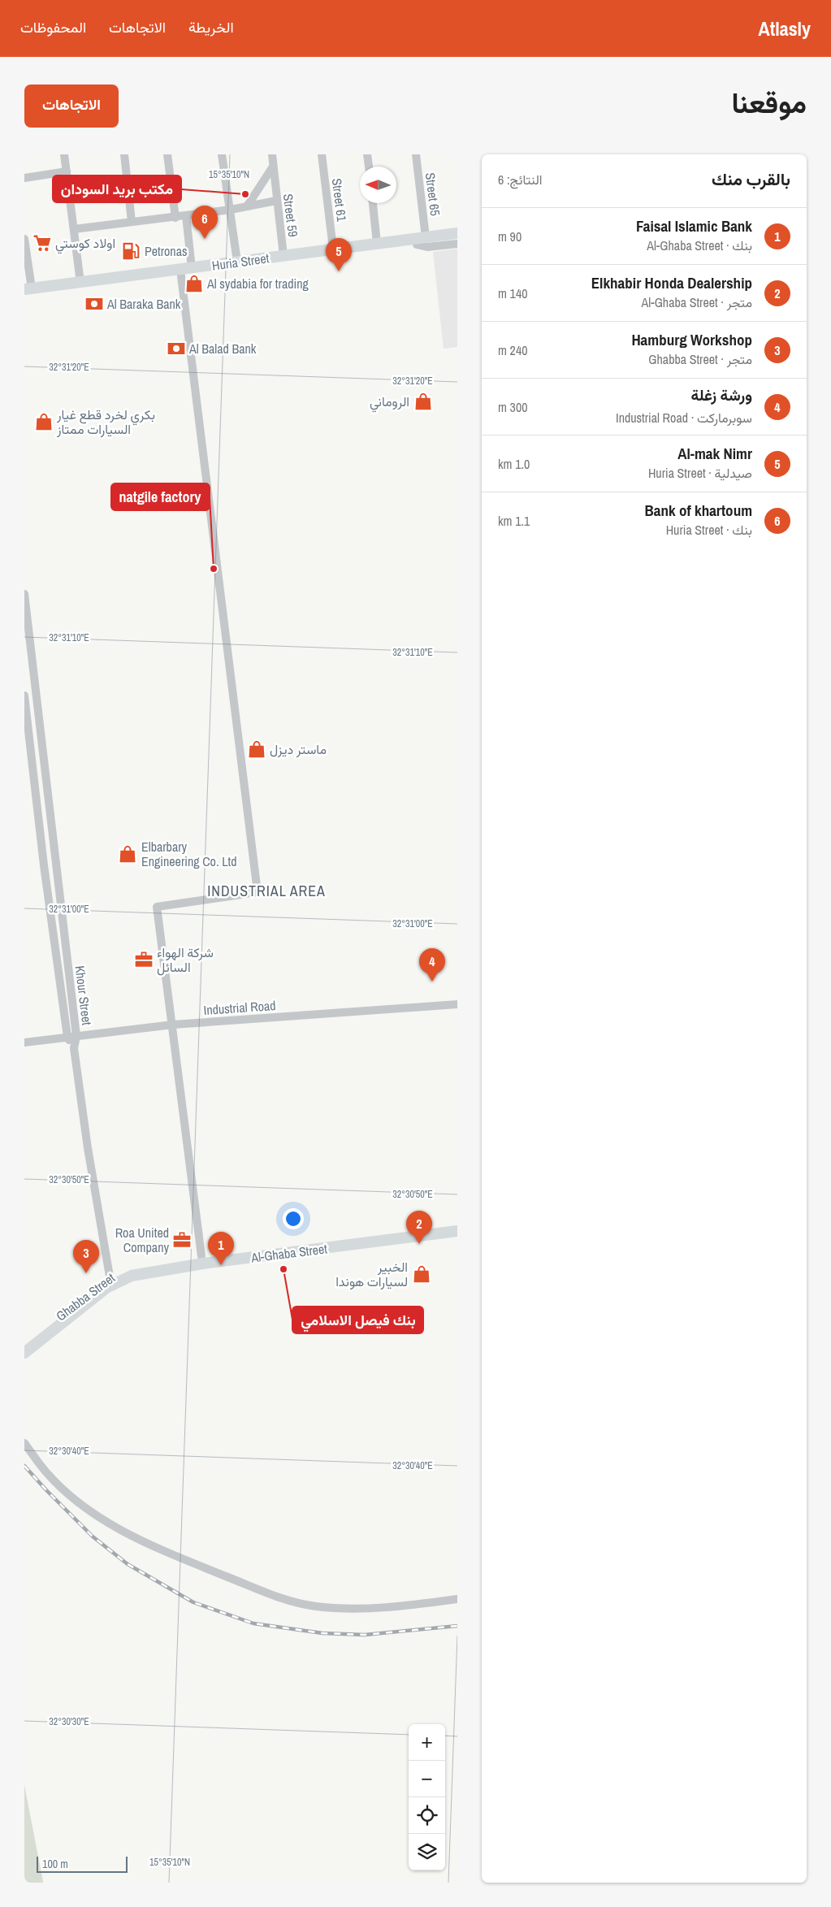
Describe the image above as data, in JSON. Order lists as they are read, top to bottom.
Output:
{
  "streets": {
    "main road": ["Huria Street", "Al-Ghaba Street", "Ghabba Street"],
    "street": [
      "Street 65",
      "Street 61",
      "Street 59",
      "Khour Street",
      "Industrial Road"
    ]
  },
  "crossings": [
    ["Street 65", "Huria Street"],
    ["Street 61", "Huria Street"],
    ["Street 59", "Huria Street"],
    ["Khour Street", "Industrial Road"],
    ["Khour Street", "Ghabba Street"],
    ["Al-Ghaba Street", "Ghabba Street"]
  ],
  "districts": ["INDUSTRIAL AREA"],
  "places": {
    "other": ["مكتب بريد السودان", "natgile factory", "بنك فيصل الاسلامي"],
    "supermarket": ["اولاد كوستي"],
    "fuel station": ["Petronas"],
    "shop": [
      "Al sydabia for trading",
      "الروماني",
      "بكري لخرد قطع غيار السيارات ممتاز",
      "ماستر ديزل",
      "Elbarbary Engineering Co. Ltd",
      "الخبير لسيارات هوندا"
    ],
    "bank": ["Al Baraka Bank", "Al Balad Bank"],
    "office": ["شركة الهواء السائل", "Roa United Company"]
  },
  "scale_bar": "100 m",
  "north": "left",
  "page": {
    "header": "Atlasly",
    "nav": ["الخريطة", "الاتجاهات", "المحفوظات"],
    "title": "موقعنا",
    "buttons": "الاتجاهات",
    "heading": ["بالقرب منك", "النتائج: 6"],
    "pins": [
      "6",
      "5",
      "4",
      "2",
      "1",
      "3"
    ],
    "list": [
      {
        "mark": "1",
        "name": "Faisal Islamic Bank",
        "note": "بنك · Al-Ghaba Street",
        "value": "90 m"
      },
      {
        "mark": "2",
        "name": "Elkhabir Honda Dealership",
        "note": "متجر · Al-Ghaba Street",
        "value": "140 m"
      },
      {
        "mark": "3",
        "name": "Hamburg Workshop",
        "note": "متجر · Ghabba Street",
        "value": "240 m"
      },
      {
        "mark": "4",
        "name": "ورشة زغلة",
        "note": "سوبرماركت · Industrial Road",
        "value": "300 m"
      },
      {
        "mark": "5",
        "name": "Al-mak Nimr",
        "note": "صيدلية · Huria Street",
        "value": "1.0 km"
      },
      {
        "mark": "6",
        "name": "Bank of khartoum",
        "note": "بنك · Huria Street",
        "value": "1.1 km"
      }
    ],
    "map_buttons": ["+", "−"],
    "scale": "100 m"
  },
  "coordinates": [
    "15°35'10\"N",
    "32°31'20\"E",
    "32°31'10\"E",
    "32°31'00\"E",
    "32°30'50\"E",
    "32°30'40\"E",
    "32°30'30\"E"
  ]
}
